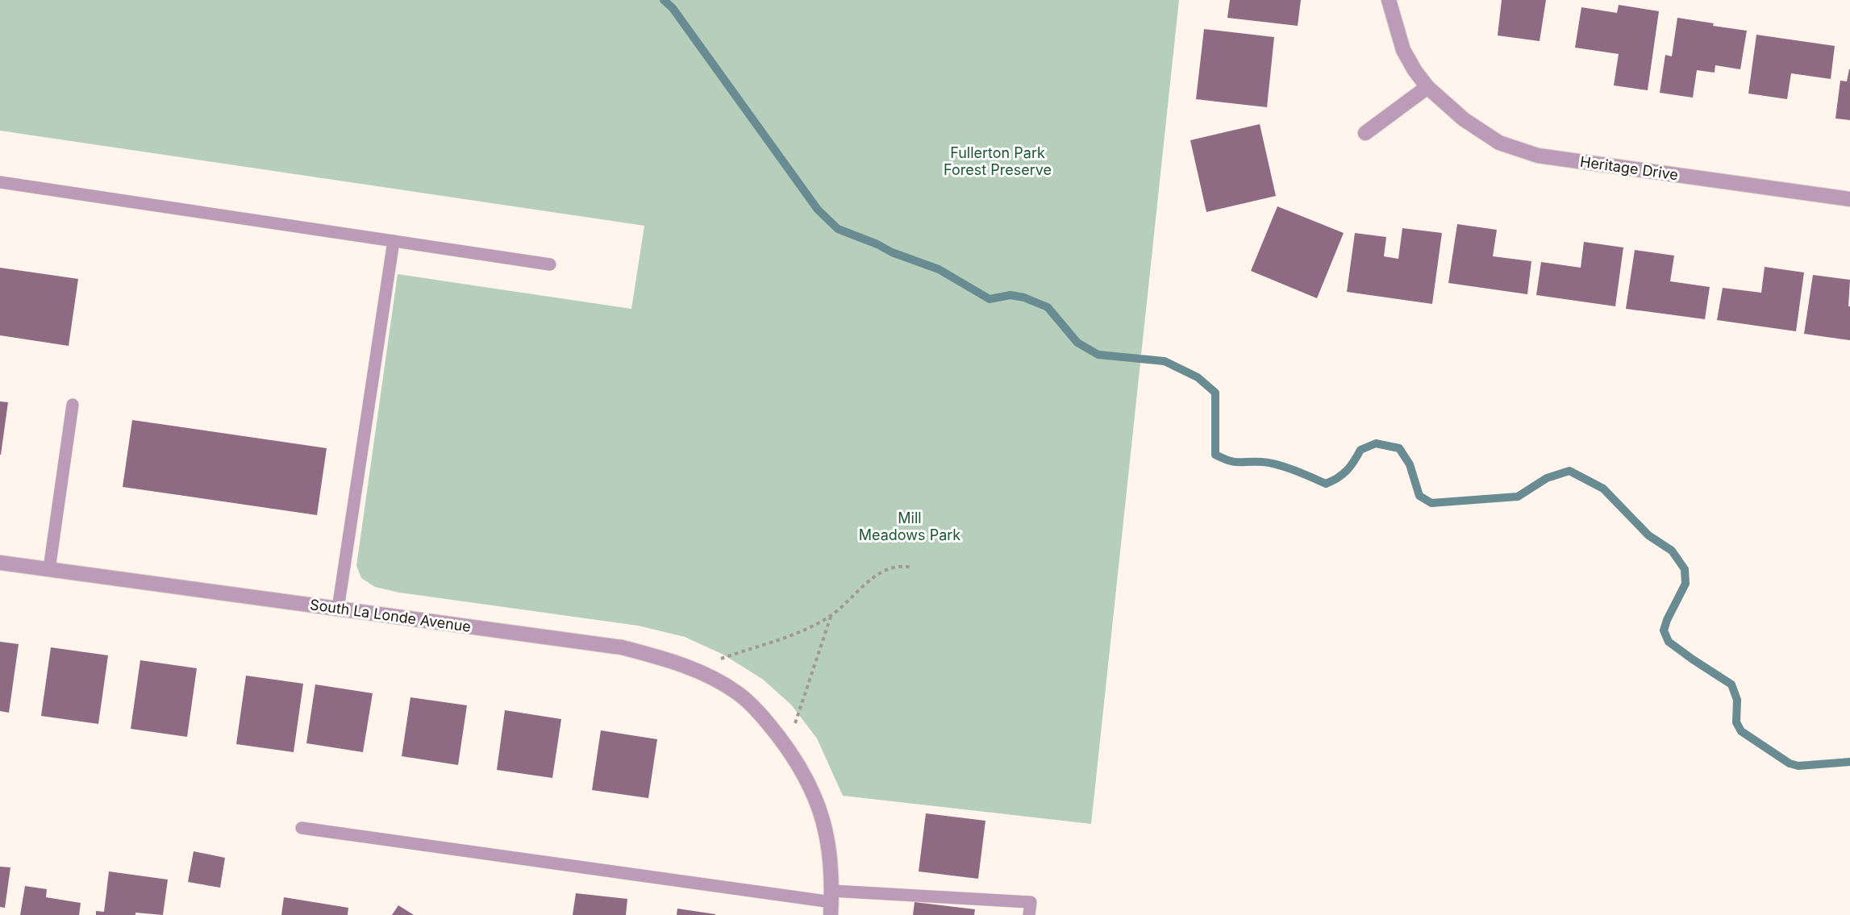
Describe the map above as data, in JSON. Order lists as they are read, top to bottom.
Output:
{
  "streets": {
    "street": ["Heritage Drive", "South La Londe Avenue"]
  },
  "parks": ["Fullerton Park Forest Preserve", "Mill Meadows Park"]
}
